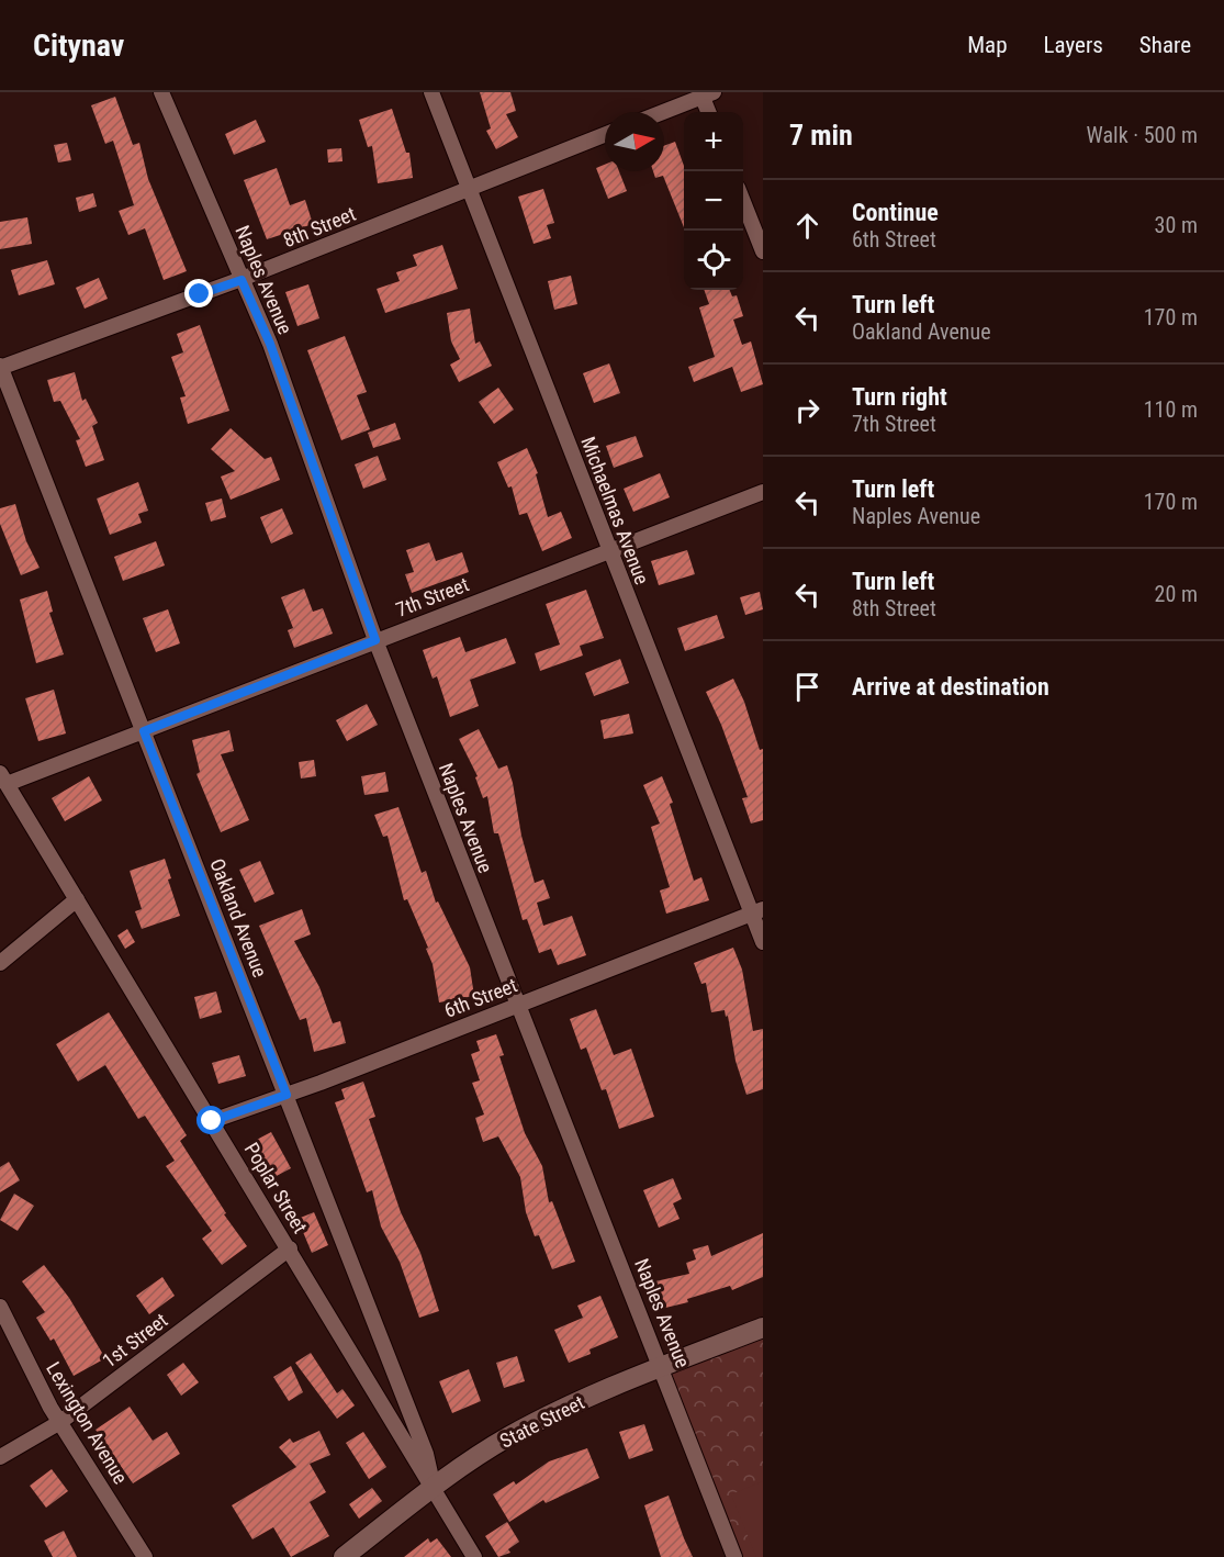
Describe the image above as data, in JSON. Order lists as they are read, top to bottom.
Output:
{
  "streets": {
    "main road": ["State Street"],
    "street": [
      "8th Street",
      "Naples Avenue",
      "Michaelmas Avenue",
      "7th Street",
      "Oakland Avenue",
      "6th Street",
      "Poplar Street",
      "1st Street",
      "Lexington Avenue"
    ]
  },
  "crossings": [
    ["8th Street", "Naples Avenue"],
    ["8th Street", "Michaelmas Avenue"],
    ["8th Street", "Oakland Avenue"],
    ["Naples Avenue", "7th Street"],
    ["Naples Avenue", "6th Street"],
    ["Naples Avenue", "State Street"],
    ["Michaelmas Avenue", "7th Street"],
    ["Michaelmas Avenue", "6th Street"],
    ["7th Street", "Oakland Avenue"],
    ["7th Street", "Poplar Street"],
    ["Oakland Avenue", "6th Street"],
    ["Oakland Avenue", "Poplar Street"],
    ["Oakland Avenue", "State Street"],
    ["6th Street", "Poplar Street"],
    ["Poplar Street", "1st Street"],
    ["Poplar Street", "State Street"],
    ["1st Street", "Lexington Avenue"]
  ],
  "north": "right",
  "page": {
    "header": "Citynav",
    "nav": ["Map", "Layers", "Share"],
    "heading": ["7 min", "Walk · 500 m"],
    "map_buttons": ["+", "−"],
    "list": [
      ["Continue", "6th Street", "30 m"],
      ["Turn left", "Oakland Avenue", "170 m"],
      ["Turn right", "7th Street", "110 m"],
      ["Turn left", "Naples Avenue", "170 m"],
      ["Turn left", "8th Street", "20 m"],
      "Arrive at destination"
    ]
  }
}
